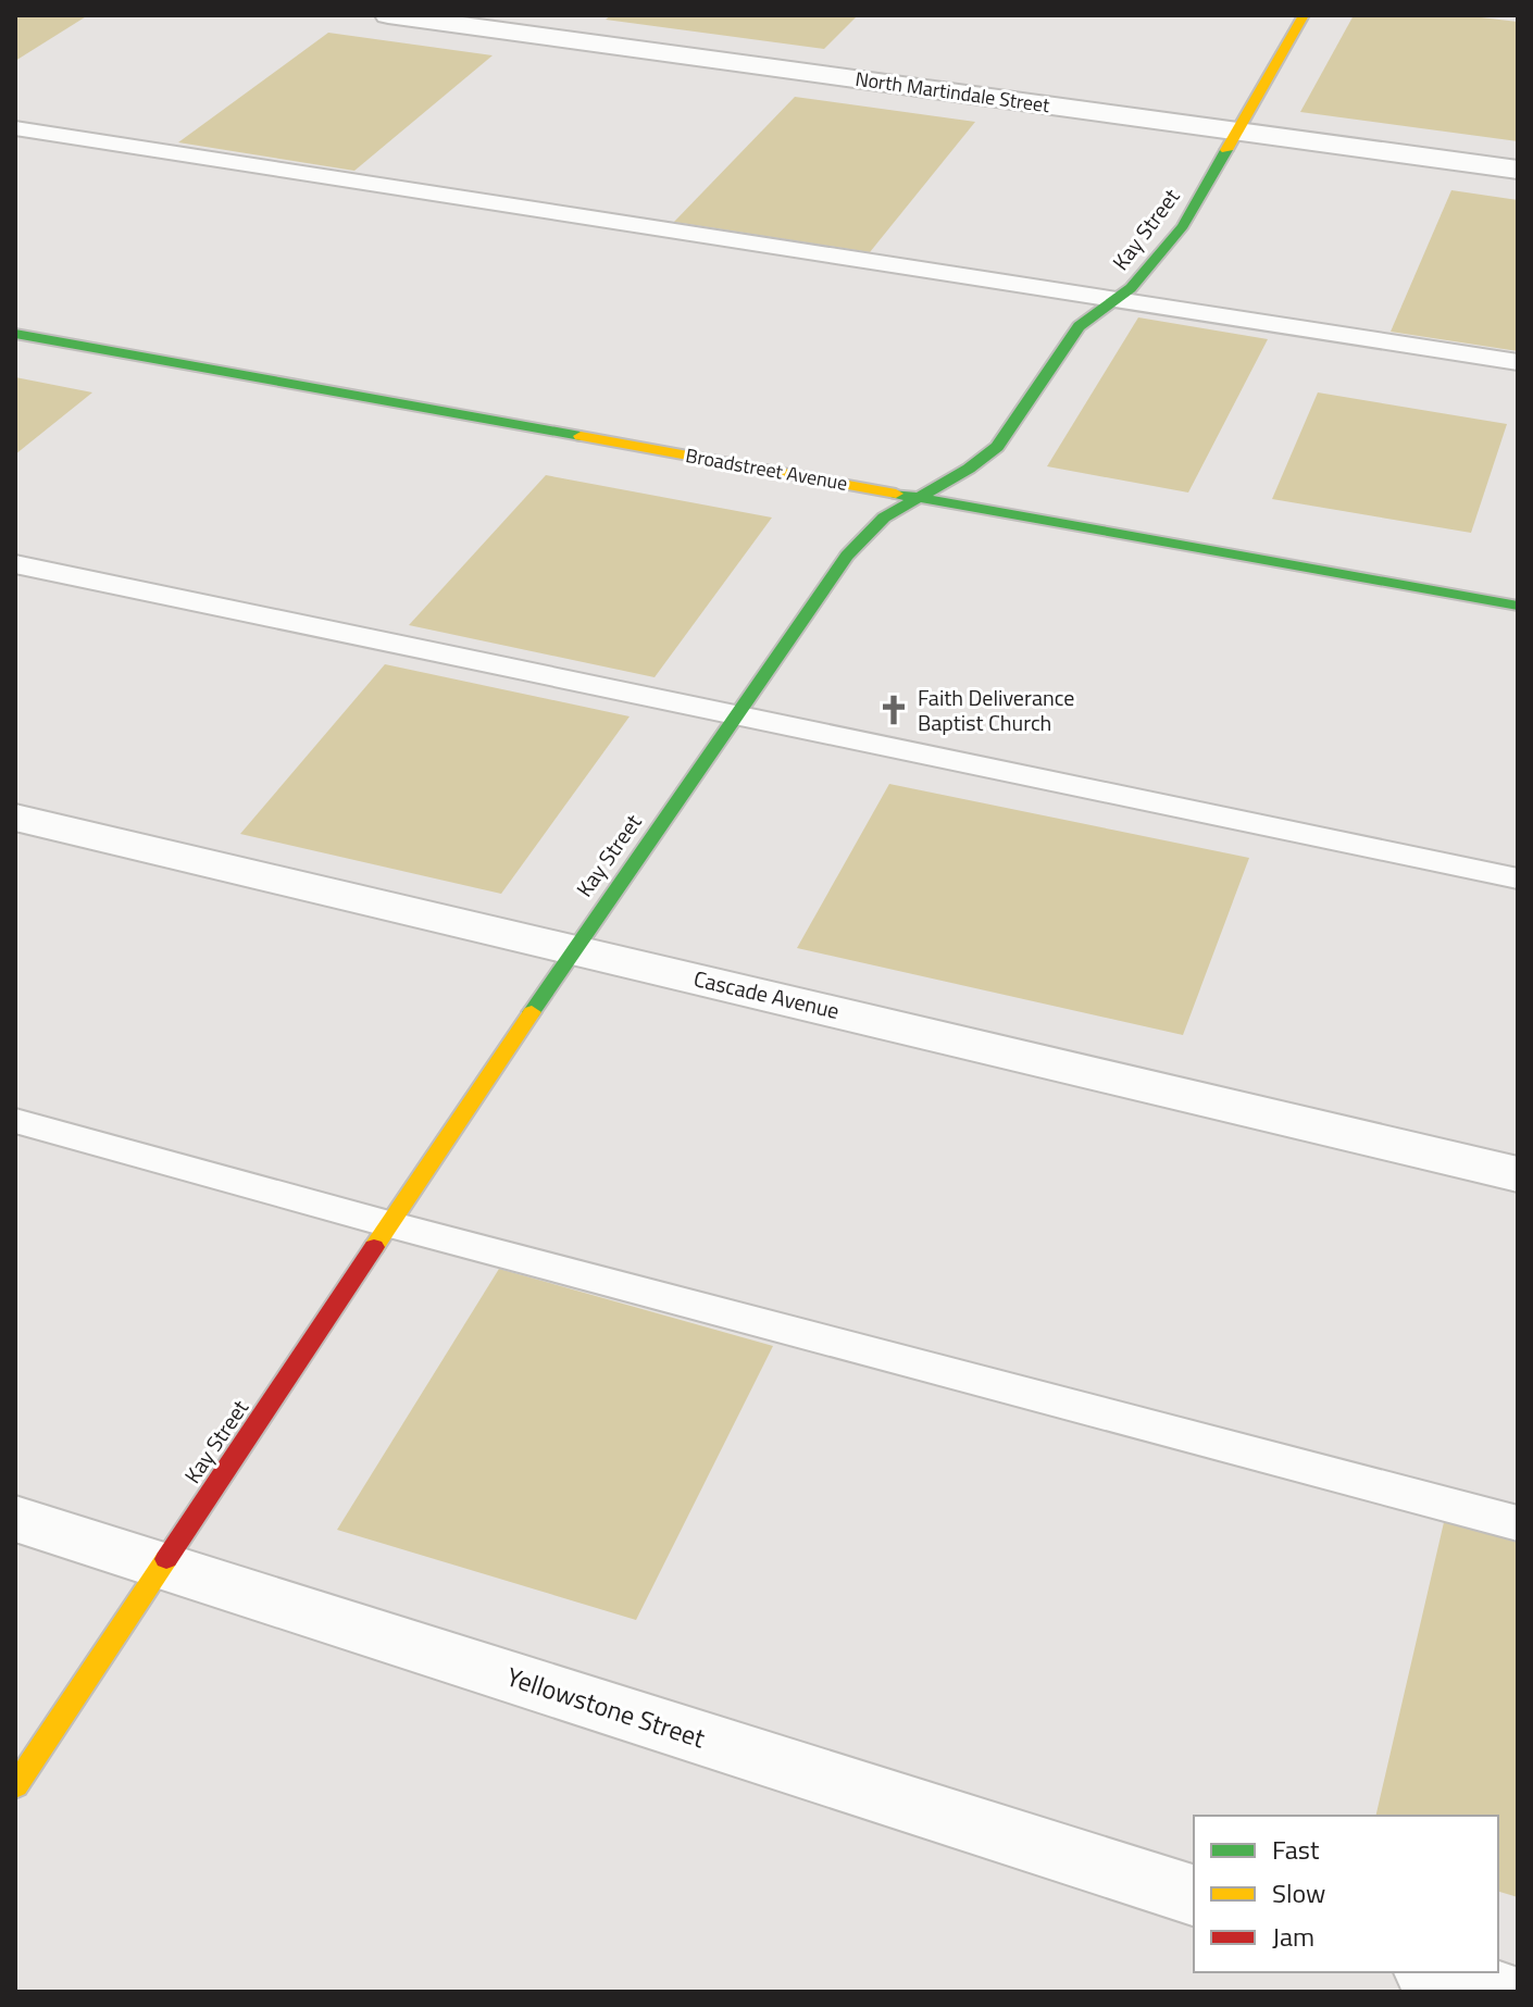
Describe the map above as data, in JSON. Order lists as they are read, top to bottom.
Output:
{
  "streets": {
    "street": [
      "North Martindale Street",
      "Kay Street",
      "Broadstreet Avenue",
      "Cascade Avenue",
      "Yellowstone Street"
    ]
  },
  "crossings": [
    ["North Martindale Street", "Kay Street"],
    ["Kay Street", "Broadstreet Avenue"],
    ["Kay Street", "Cascade Avenue"],
    ["Kay Street", "Yellowstone Street"]
  ],
  "places": {
    "church": ["Faith Deliverance Baptist Church"]
  },
  "legend": ["Fast", "Slow", "Jam"]
}
